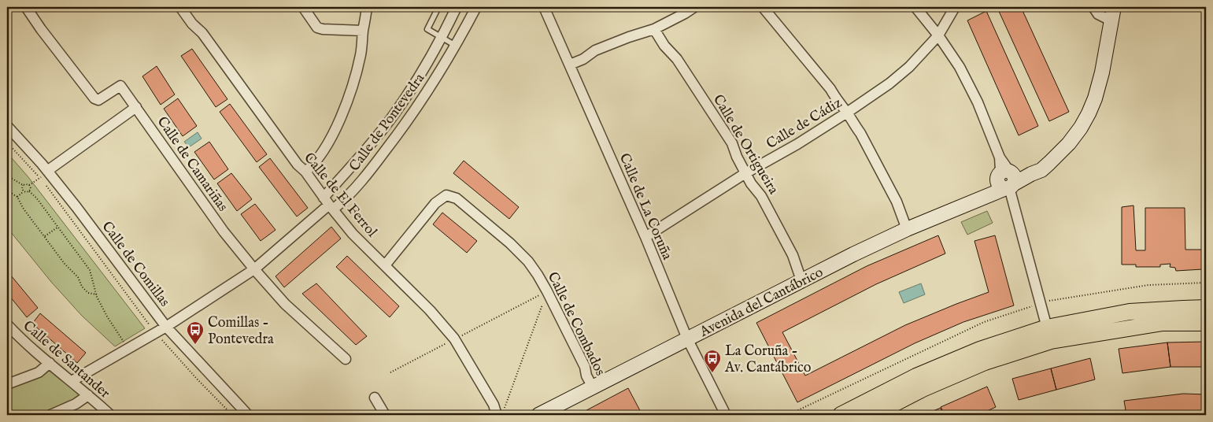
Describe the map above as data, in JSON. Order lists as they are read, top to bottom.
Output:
{
  "streets": {
    "street": [
      "Calle de Pontevedra",
      "Calle de Cádiz",
      "Calle de Ortigueira",
      "Calle de Camariñas",
      "Calle de El Ferrol",
      "Calle de La Coruña",
      "Calle de Comillas",
      "Avenida del Cantábrico",
      "Calle de Combados",
      "Calle de Santander"
    ]
  },
  "crossings": [
    ["Calle de Pontevedra", "Calle de Camariñas"],
    ["Calle de Pontevedra", "Calle de El Ferrol"],
    ["Calle de Pontevedra", "Calle de Comillas"],
    ["Calle de Pontevedra", "Calle de Santander"],
    ["Calle de Cádiz", "Calle de Ortigueira"],
    ["Calle de Cádiz", "Calle de La Coruña"],
    ["Calle de Ortigueira", "Avenida del Cantábrico"],
    ["Calle de El Ferrol", "Calle de Combados"],
    ["Calle de La Coruña", "Avenida del Cantábrico"],
    ["Avenida del Cantábrico", "Calle de Combados"]
  ],
  "places": {
    "bus stop": ["Comillas - Pontevedra", "La Coruña - Av. Cantábrico"]
  }
}
